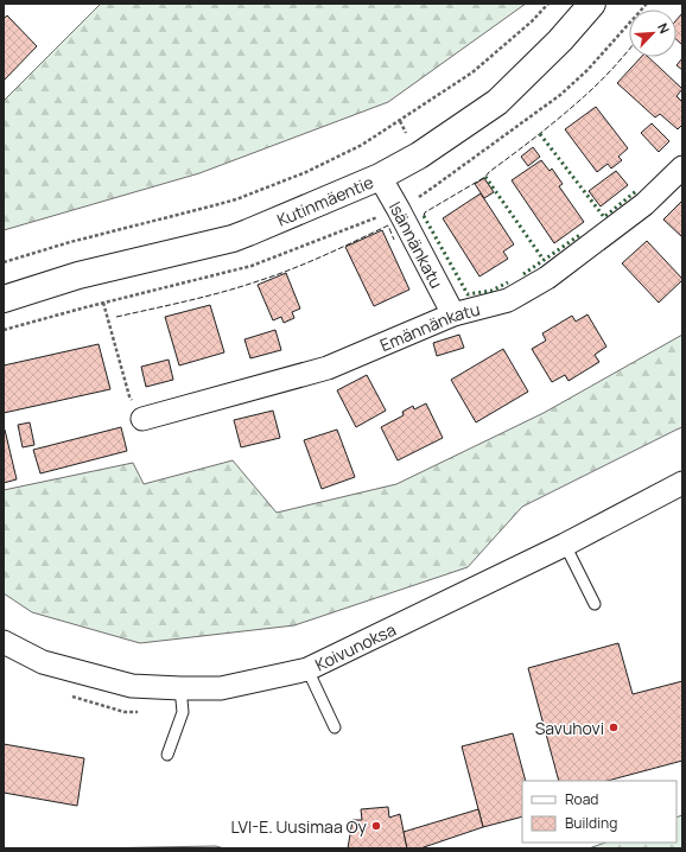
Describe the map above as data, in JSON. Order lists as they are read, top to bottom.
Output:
{
  "streets": {
    "street": [
      "Kutinmäentie",
      "Isännänkatu",
      "Emännänkatu",
      "Koivunoksa"
    ]
  },
  "crossings": [
    ["Kutinmäentie", "Isännänkatu"],
    ["Isännänkatu", "Emännänkatu"]
  ],
  "places": ["Savuhovi", "LVI-E. Uusimaa Oy"],
  "legend": ["Road", "Building"],
  "north": "top right"
}
